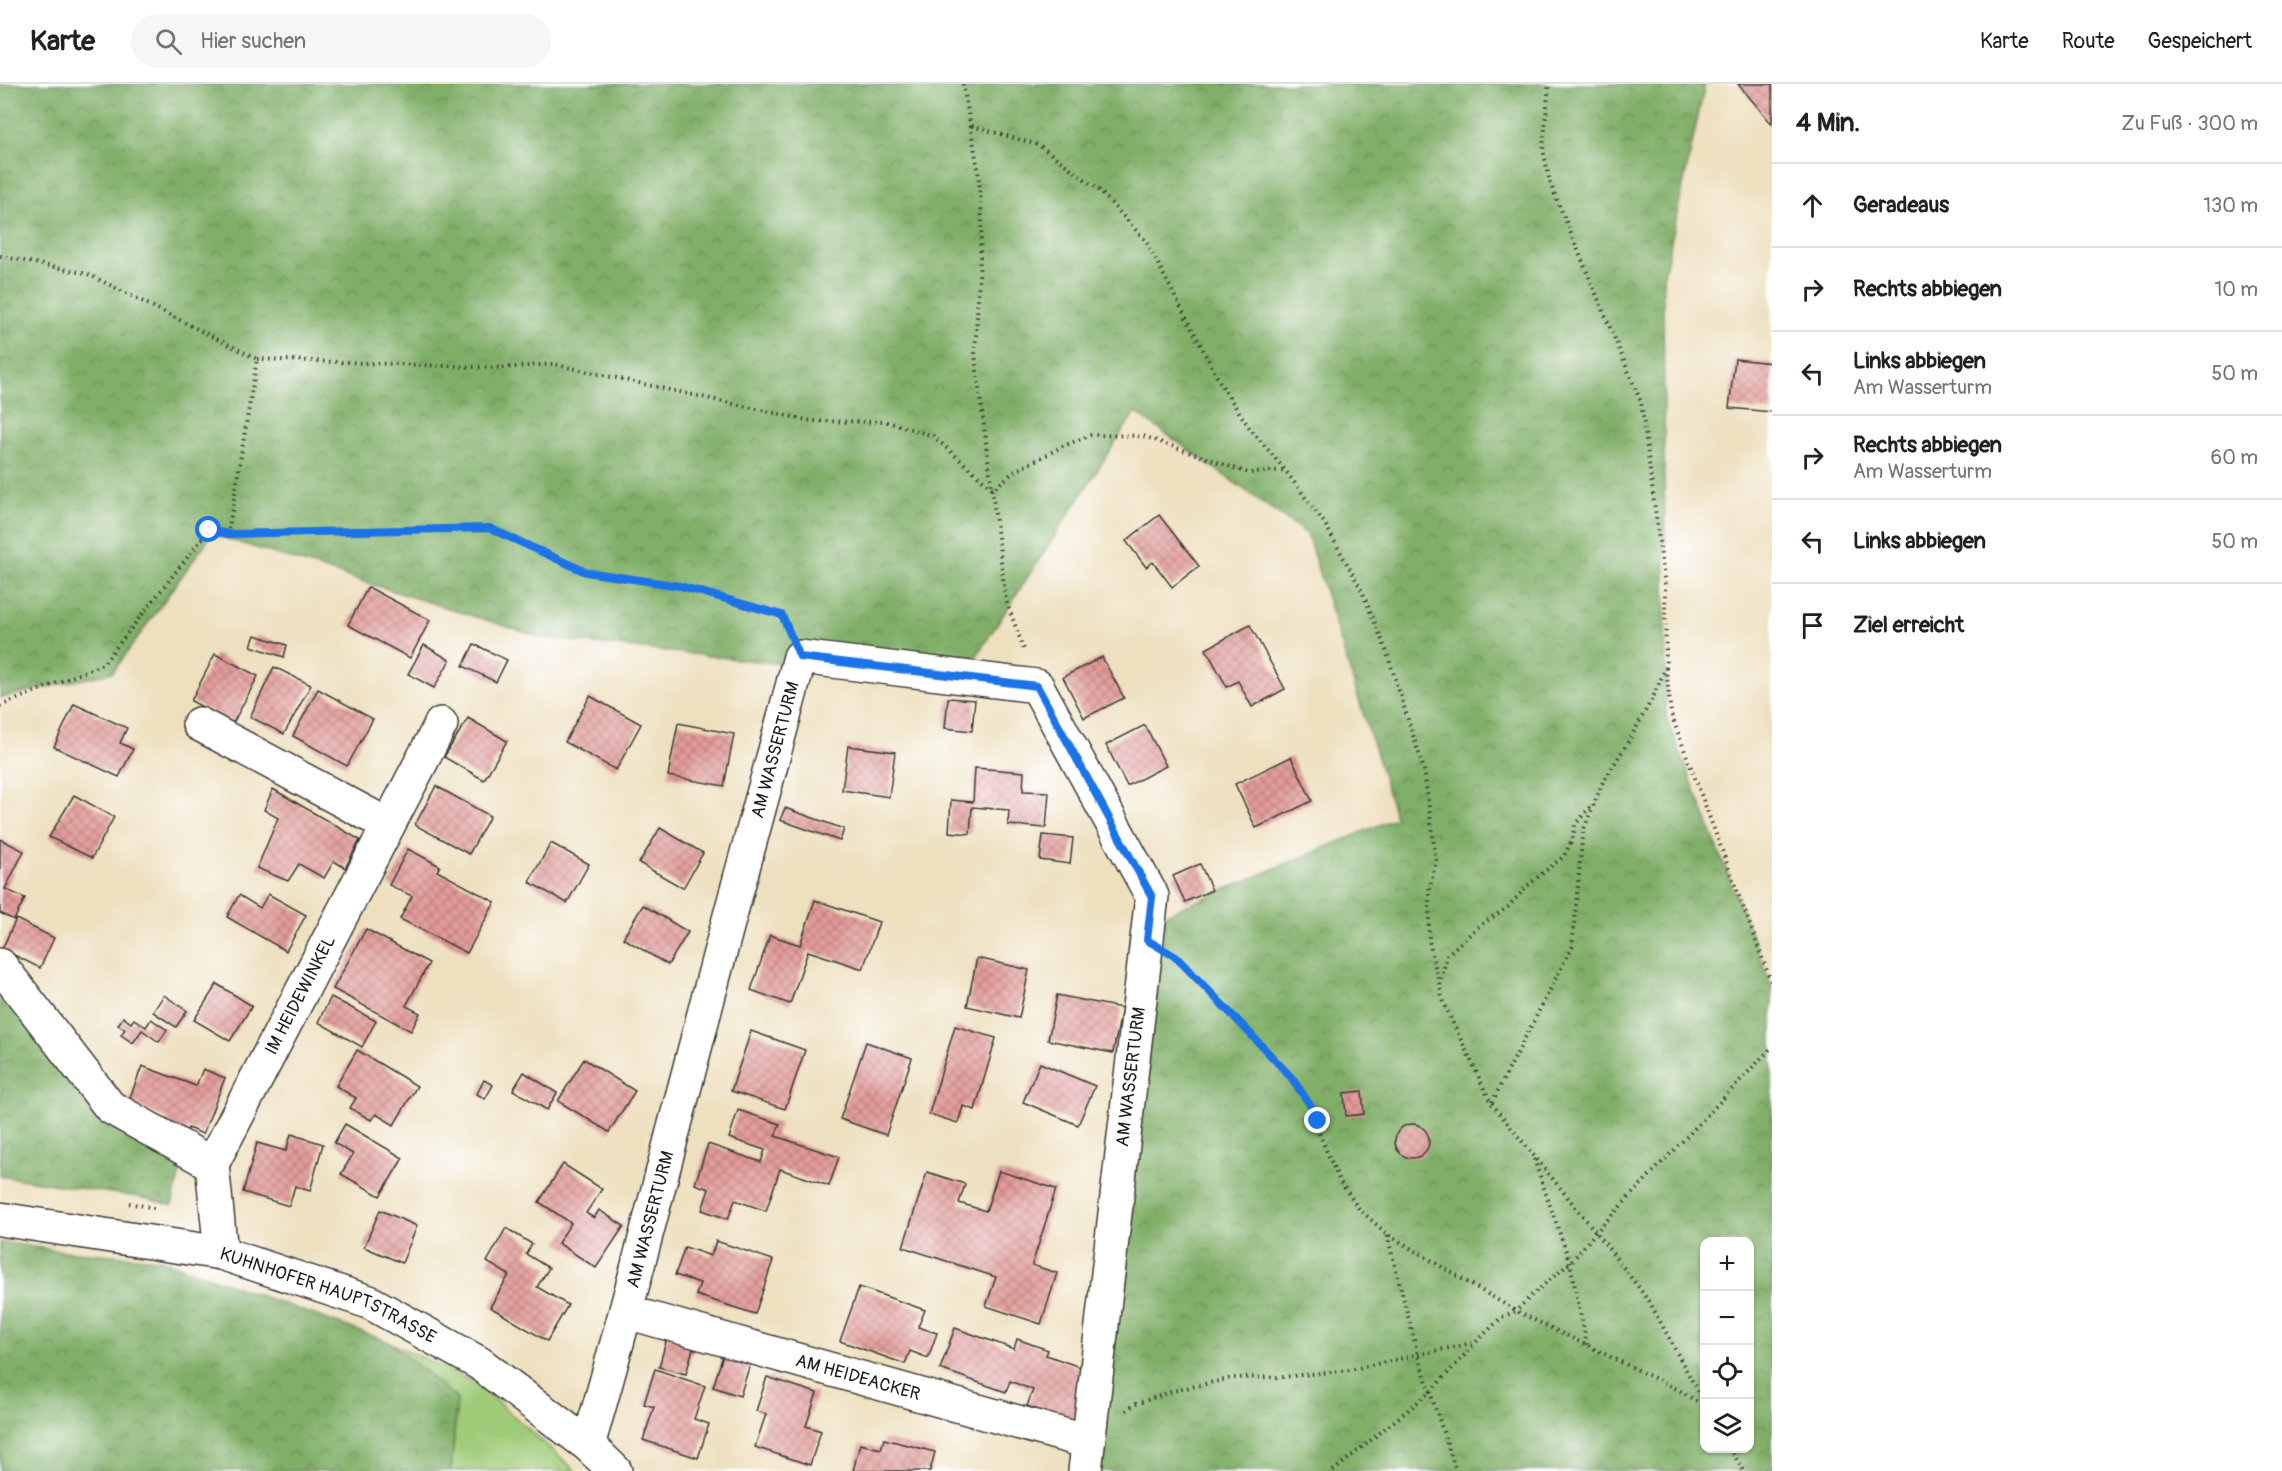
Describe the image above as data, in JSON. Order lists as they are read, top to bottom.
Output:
{
  "streets": {
    "street": [
      "AM WASSERTURM",
      "IM HEIDEWINKEL",
      "KUHNHOFER HAUPTSTRASSE",
      "AM HEIDEACKER"
    ]
  },
  "crossings": [
    ["AM WASSERTURM", "KUHNHOFER HAUPTSTRASSE"],
    ["AM WASSERTURM", "AM HEIDEACKER"]
  ],
  "page": {
    "header": "Karte",
    "search": "Hier suchen",
    "nav": ["Karte", "Route", "Gespeichert"],
    "heading": ["4 Min.", "Zu Fuß · 300 m"],
    "list": [
      ["Geradeaus", "130 m"],
      ["Rechts abbiegen", "10 m"],
      ["Links abbiegen", "Am Wasserturm", "50 m"],
      ["Rechts abbiegen", "Am Wasserturm", "60 m"],
      ["Links abbiegen", "50 m"],
      "Ziel erreicht"
    ],
    "map_buttons": ["+", "−"]
  }
}
